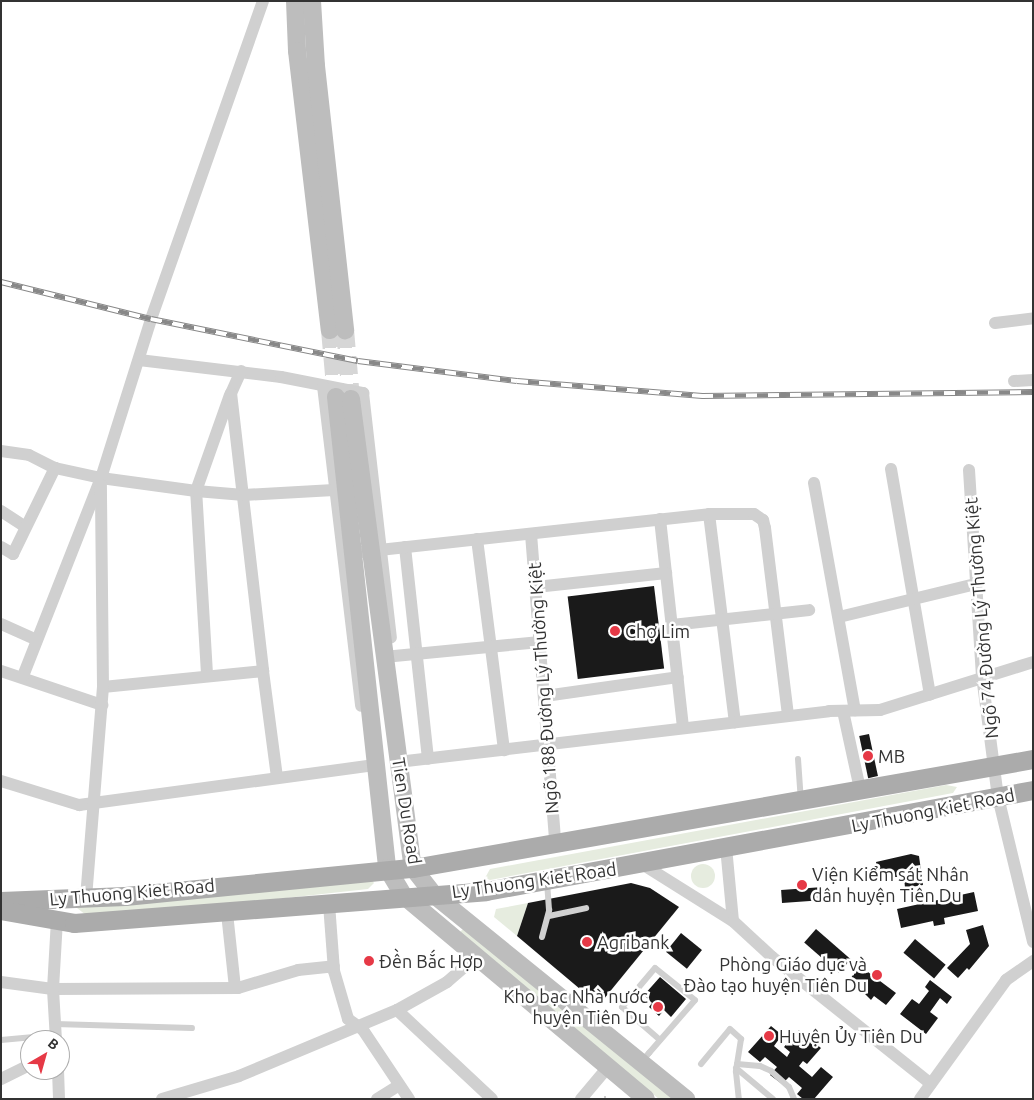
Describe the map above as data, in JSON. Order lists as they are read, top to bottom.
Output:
{
  "streets": {
    "main road": ["Ly Thuong Kiet Road", "Tien Du Road"],
    "street": ["Ngõ 74 Đường Lý Thường Kiệt", "Ngõ 188 Đường Lý Thường Kiệt"]
  },
  "crossings": [
    ["Ngõ 74 Đường Lý Thường Kiệt", "Ly Thuong Kiet Road"],
    ["Ngõ 188 Đường Lý Thường Kiệt", "Ly Thuong Kiet Road"],
    ["Ly Thuong Kiet Road", "Tien Du Road"]
  ],
  "places": [
    "Chợ Lim",
    "MB",
    "Viện Kiểm sát Nhân dân huyện Tiên Du",
    "Agribank",
    "Đền Bắc Hợp",
    "Phòng Giáo dục và Đào tạo huyện Tiên Du",
    "Kho bạc Nhà nước huyện Tiên Du",
    "Huyện Ủy Tiên Du"
  ],
  "north": "top right"
}
